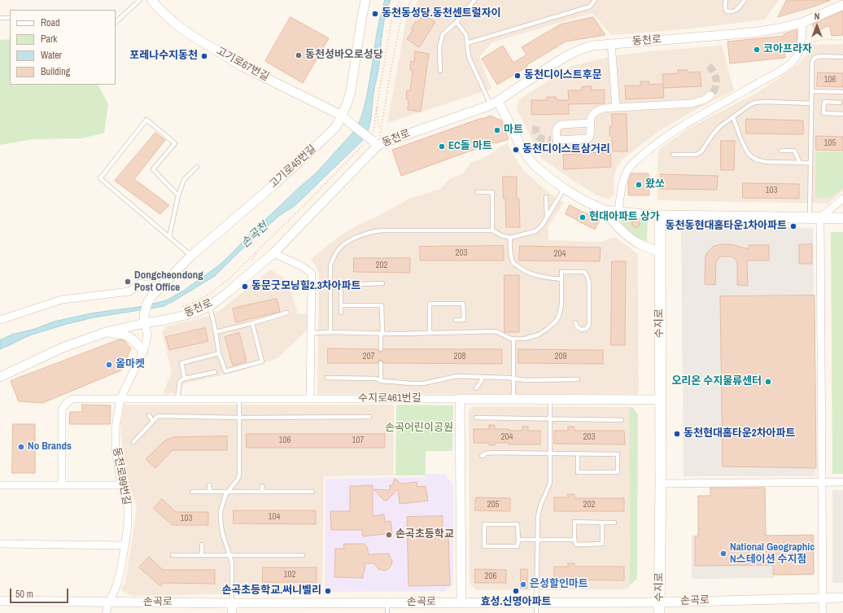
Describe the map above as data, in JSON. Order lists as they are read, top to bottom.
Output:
{
  "streets": {
    "main road": ["수지로"],
    "street": [
      "동천로",
      "고기로67번길",
      "고기로45번길",
      "수지로461번길",
      "동천로99번길",
      "손곡로"
    ]
  },
  "crossings": [
    ["동천로", "고기로67번길"],
    ["동천로", "고기로45번길"],
    ["동천로", "동천로99번길"],
    ["고기로67번길", "고기로45번길"],
    ["고기로45번길", "동천로99번길"],
    ["수지로", "수지로461번길"],
    ["수지로", "손곡로"],
    ["수지로461번길", "동천로99번길"],
    ["동천로99번길", "손곡로"]
  ],
  "water": ["손곡천"],
  "parks": ["손곡어린이공원"],
  "places": [
    "동천동성당.동천센트럴자이",
    "코아프라자",
    "동천성바오로성당",
    "포레나수지동천",
    "동천디이스트후문",
    "마트",
    "EC돌 마트",
    "동천디이스트삼거리",
    "왔쏘",
    "현대아파트 상가",
    "동천동현대홈타운1차아파트",
    "Dongcheondong Post Office",
    "동문굿모닝힐2.3차아파트",
    "올마켓",
    "오리온 수지물류센터",
    "동천현대홈타운2차아파트",
    "No Brands",
    "손곡초등학교",
    "National Geographic N스테이션 수지점",
    "은성할인마트",
    "손곡초등학교.써니벨리",
    "효성.신명아파트"
  ],
  "house_numbers": [
    "106",
    "105",
    "103",
    "203",
    "204",
    "202",
    "207",
    "208",
    "209",
    "204",
    "203",
    "106",
    "107",
    "205",
    "202",
    "104",
    "103",
    "102",
    "206"
  ],
  "legend": [
    "Road",
    "Park",
    "Water",
    "Building"
  ],
  "scale_bar": "50 m",
  "north": "top"
}
